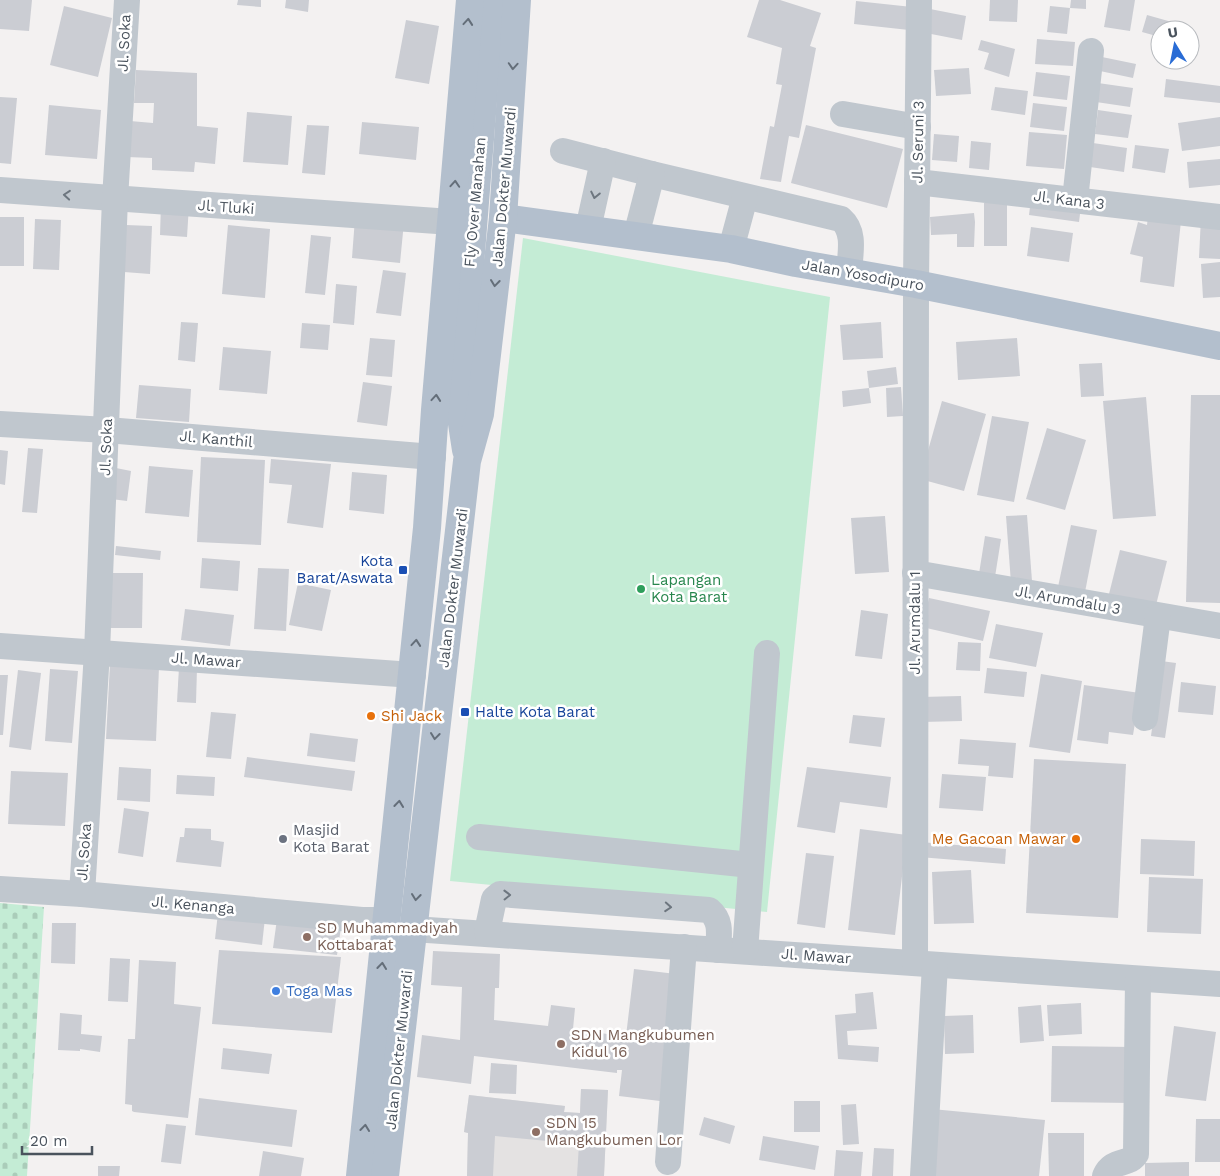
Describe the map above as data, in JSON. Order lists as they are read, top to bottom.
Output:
{
  "streets": {
    "main road": ["Jalan Dokter Muwardi", "Fly Over Manahan", "Jalan Yosodipuro"],
    "street": [
      "Jl. Soka",
      "Jl. Seruni 3",
      "Jl. Kana 3",
      "Jl. Tluki",
      "Jl. Kanthil",
      "Jl. Arumdalu 3",
      "Jl. Arumdalu 1",
      "Jl. Mawar",
      "Jl. Kenanga"
    ]
  },
  "crossings": [
    ["Jl. Soka", "Jl. Tluki"],
    ["Jl. Soka", "Jl. Kanthil"],
    ["Jl. Soka", "Jl. Mawar"],
    ["Jl. Soka", "Jl. Kenanga"],
    ["Jl. Seruni 3", "Jl. Kana 3"],
    ["Jl. Seruni 3", "Jalan Yosodipuro"],
    ["Jl. Seruni 3", "Jl. Arumdalu 1"],
    ["Jalan Dokter Muwardi", "Jl. Tluki"],
    ["Jalan Dokter Muwardi", "Jalan Yosodipuro"],
    ["Jalan Dokter Muwardi", "Jl. Kanthil"],
    ["Jalan Dokter Muwardi", "Jl. Mawar"],
    ["Jalan Dokter Muwardi", "Jl. Kenanga"],
    ["Jalan Yosodipuro", "Jl. Arumdalu 1"],
    ["Jl. Arumdalu 3", "Jl. Arumdalu 1"],
    ["Jl. Arumdalu 1", "Jl. Mawar"]
  ],
  "places": {
    "transit": ["Kota Barat/Aswata", "Halte Kota Barat"],
    "other": [
      "Lapangan Kota Barat",
      "Shi Jack",
      "Masjid Kota Barat",
      "Me Gacoan Mawar",
      "SD Muhammadiyah Kottabarat",
      "Toga Mas",
      "SDN Mangkubumen Kidul 16",
      "SDN 15 Mangkubumen Lor"
    ]
  },
  "scale_bar": "20 m",
  "north": "top"
}
